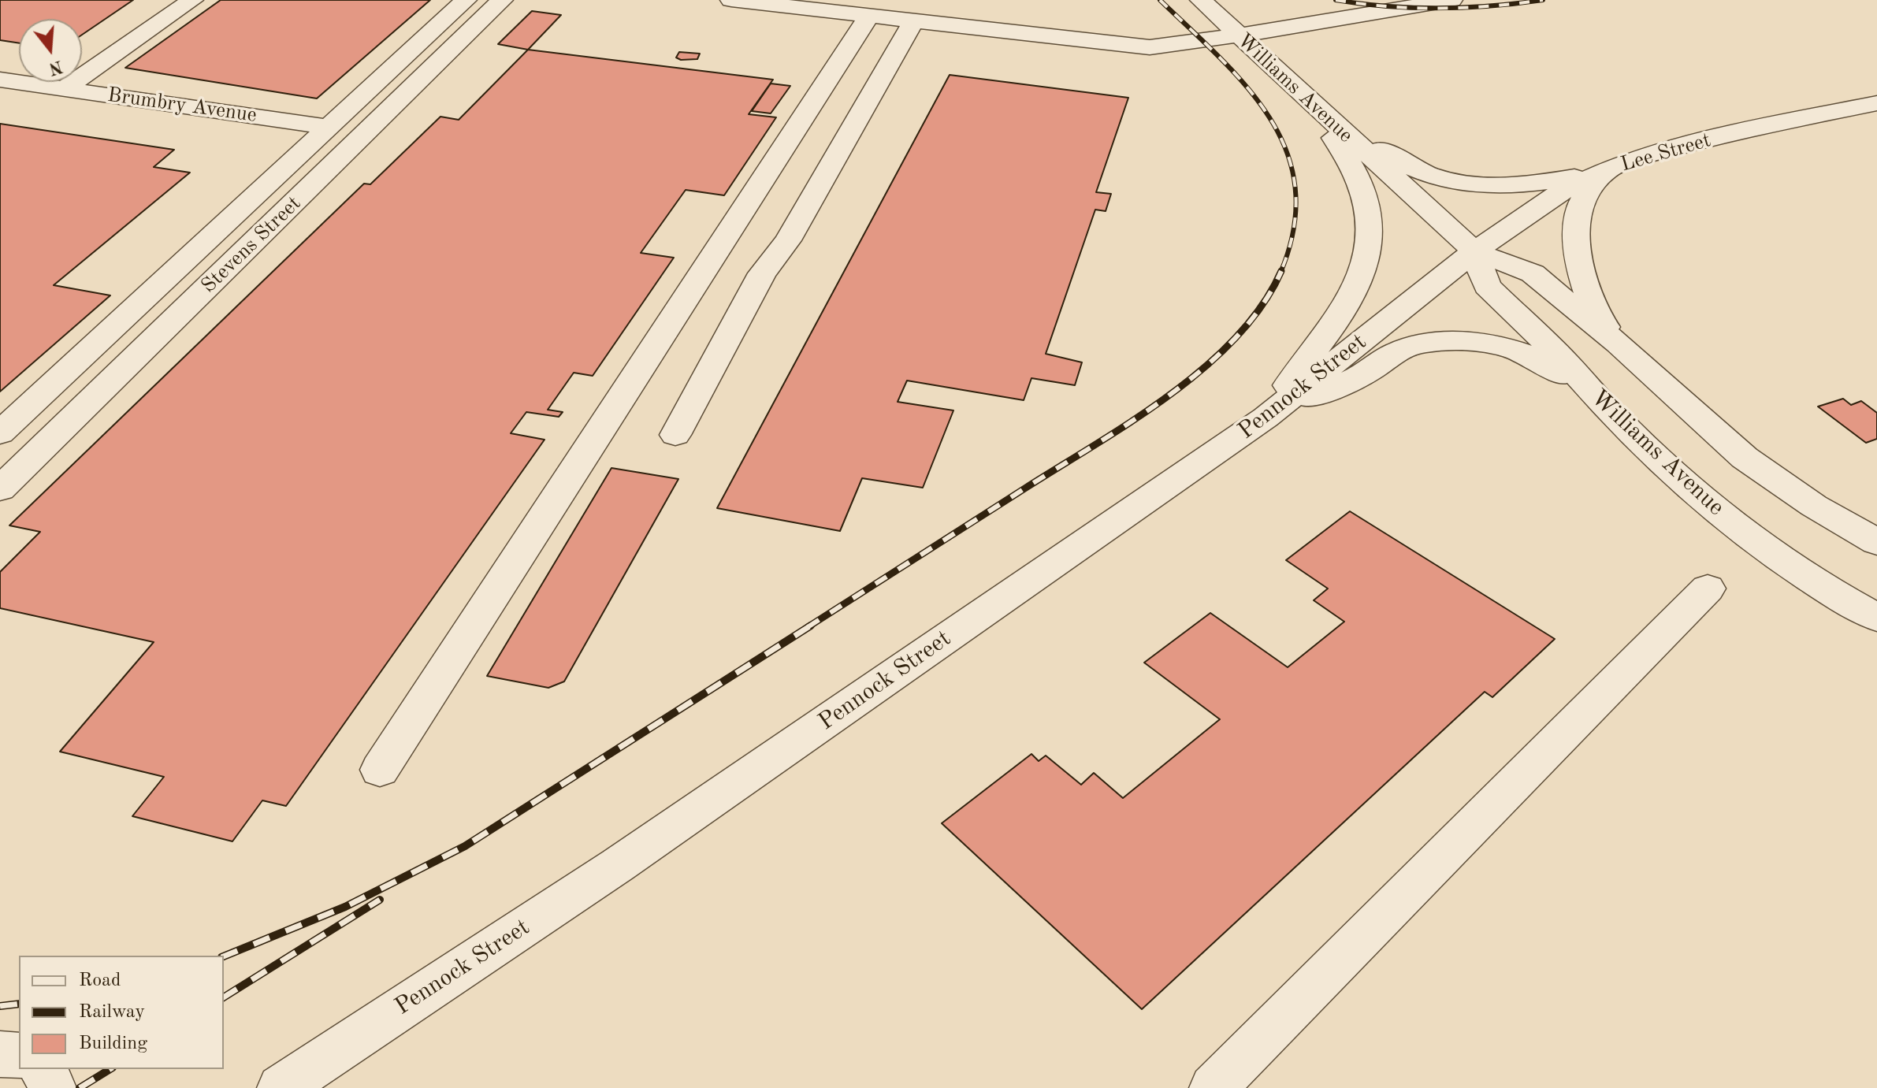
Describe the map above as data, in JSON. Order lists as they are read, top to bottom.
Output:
{
  "streets": {
    "street": [
      "Williams Avenue",
      "Brumbry Avenue",
      "Lee Street",
      "Stevens Street",
      "Pennock Street"
    ]
  },
  "crossings": [
    ["Williams Avenue", "Lee Street"],
    ["Williams Avenue", "Pennock Street"],
    ["Brumbry Avenue", "Stevens Street"],
    ["Lee Street", "Pennock Street"]
  ],
  "legend": ["Road", "Railway", "Building"],
  "north": "bottom"
}
